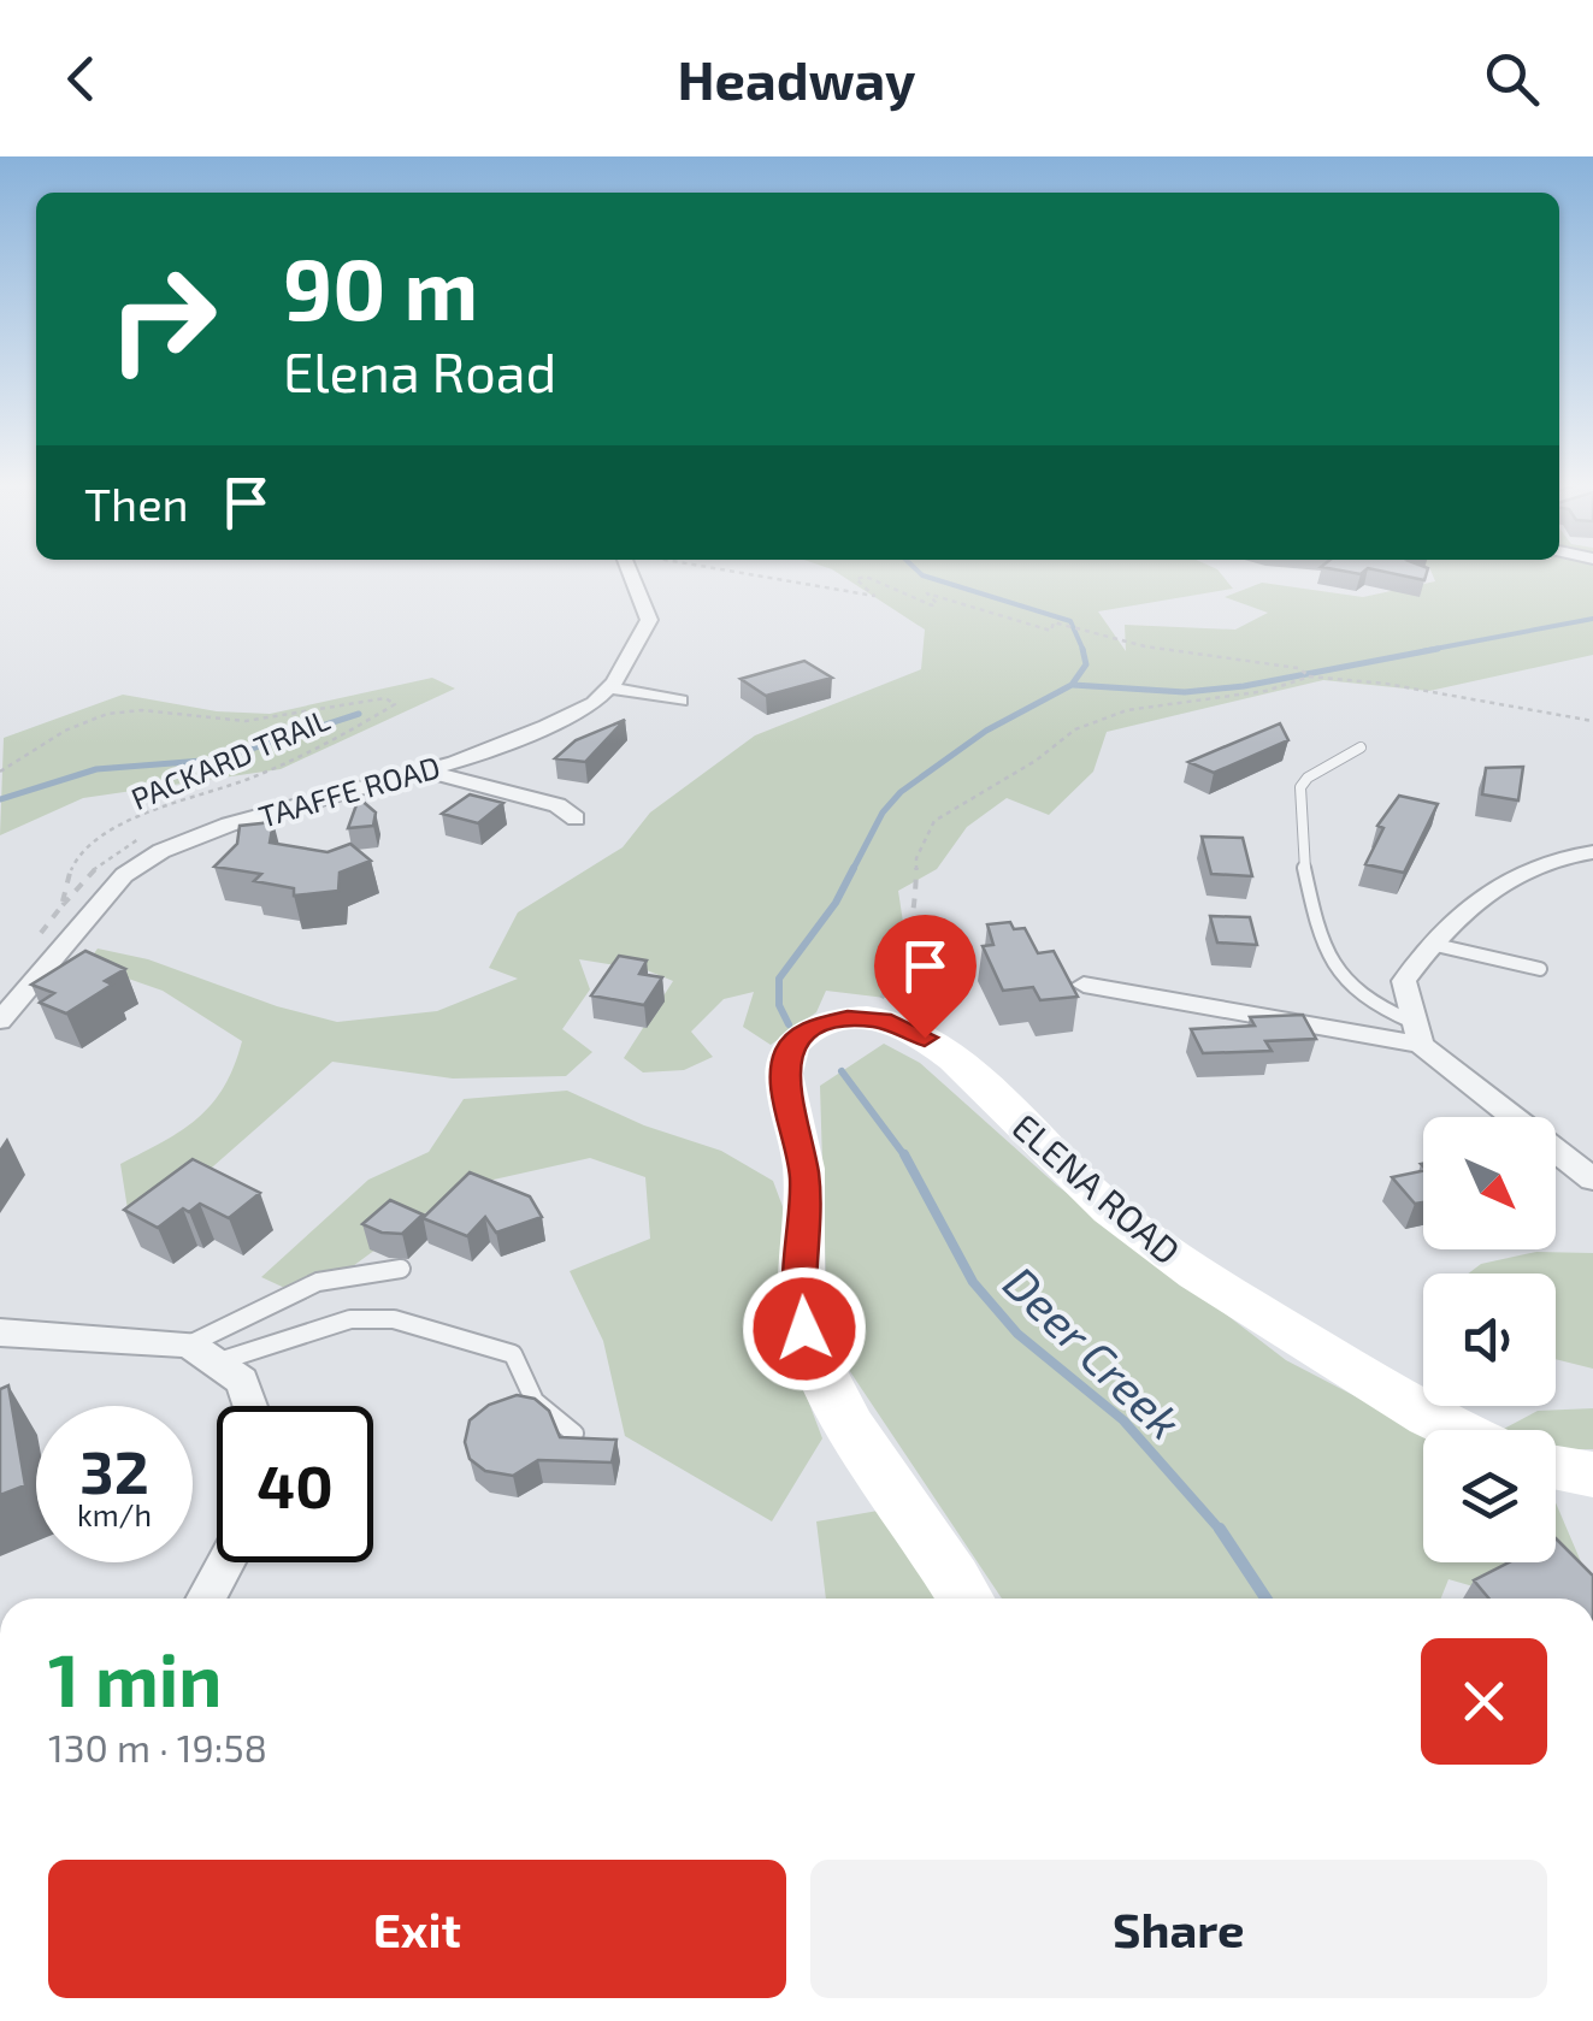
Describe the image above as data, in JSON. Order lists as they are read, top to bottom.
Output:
{
  "streets": {
    "street": ["TAAFFE ROAD", "ELENA ROAD"],
    "path": ["PACKARD TRAIL"]
  },
  "water": ["Deer Creek"],
  "north": "bottom right",
  "page": {
    "header": "Headway",
    "turn": ["90 m", "Elena Road"],
    "then": "Then",
    "speed": "32 km/h",
    "limit": "40",
    "heading": ["1 min", "130 m · 19:58"],
    "buttons": ["Exit", "Share"]
  }
}
